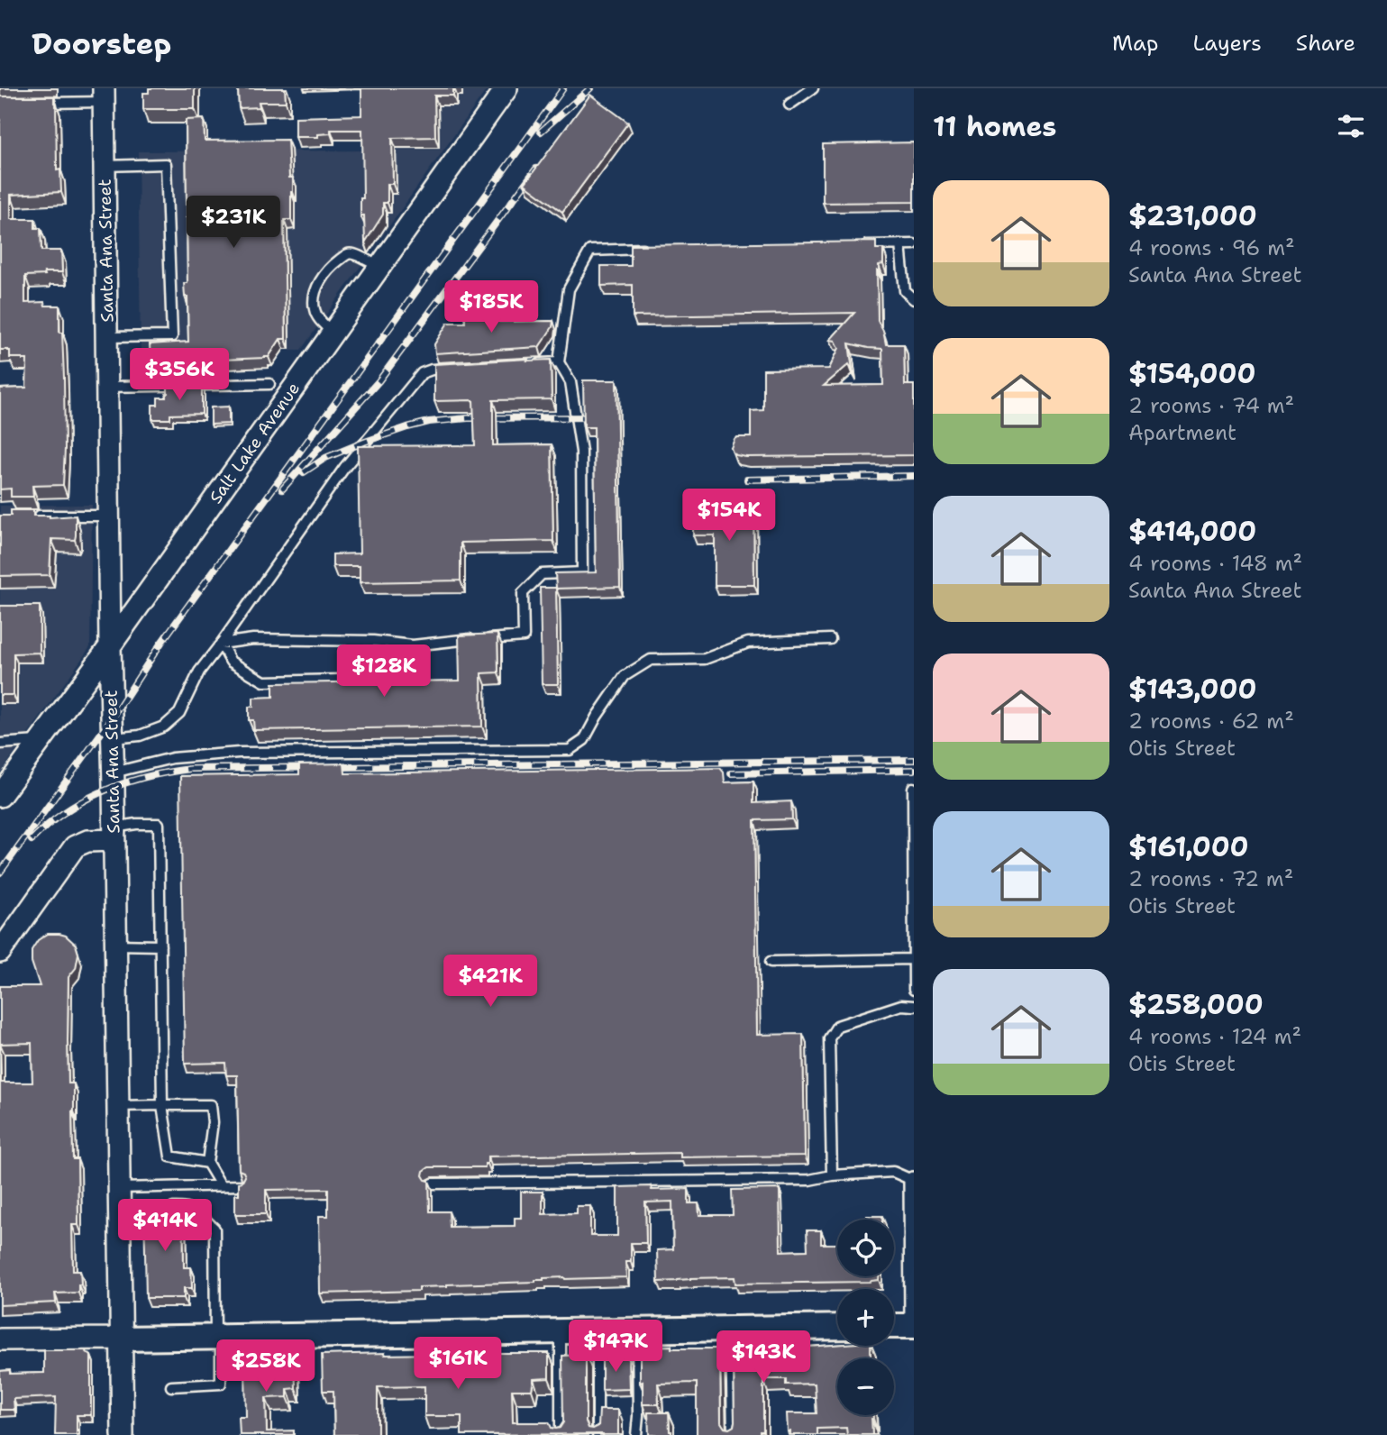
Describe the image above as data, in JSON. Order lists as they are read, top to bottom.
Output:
{
  "streets": {
    "street": ["Santa Ana Street", "Salt Lake Avenue"]
  },
  "crossings": [
    ["Santa Ana Street", "Salt Lake Avenue"]
  ],
  "page": {
    "header": "Doorstep",
    "nav": ["Map", "Layers", "Share"],
    "heading": "11 homes",
    "list": [
      {
        "name": "$231,000",
        "note": "4 rooms · 96 m² · Santa Ana Street"
      },
      {
        "name": "$154,000",
        "note": "2 rooms · 74 m² · Apartment"
      },
      {
        "name": "$414,000",
        "note": "4 rooms · 148 m² · Santa Ana Street"
      },
      {
        "name": "$143,000",
        "note": "2 rooms · 62 m² · Otis Street"
      },
      {
        "name": "$161,000",
        "note": "2 rooms · 72 m² · Otis Street"
      },
      {
        "name": "$258,000",
        "note": "4 rooms · 124 m² · Otis Street"
      }
    ],
    "price": [
      "$231K",
      "$185K",
      "$356K",
      "$154K",
      "$128K",
      "$421K",
      "$414K",
      "$147K",
      "$143K",
      "$161K",
      "$258K"
    ],
    "map_buttons": ["+", "−"]
  }
}
